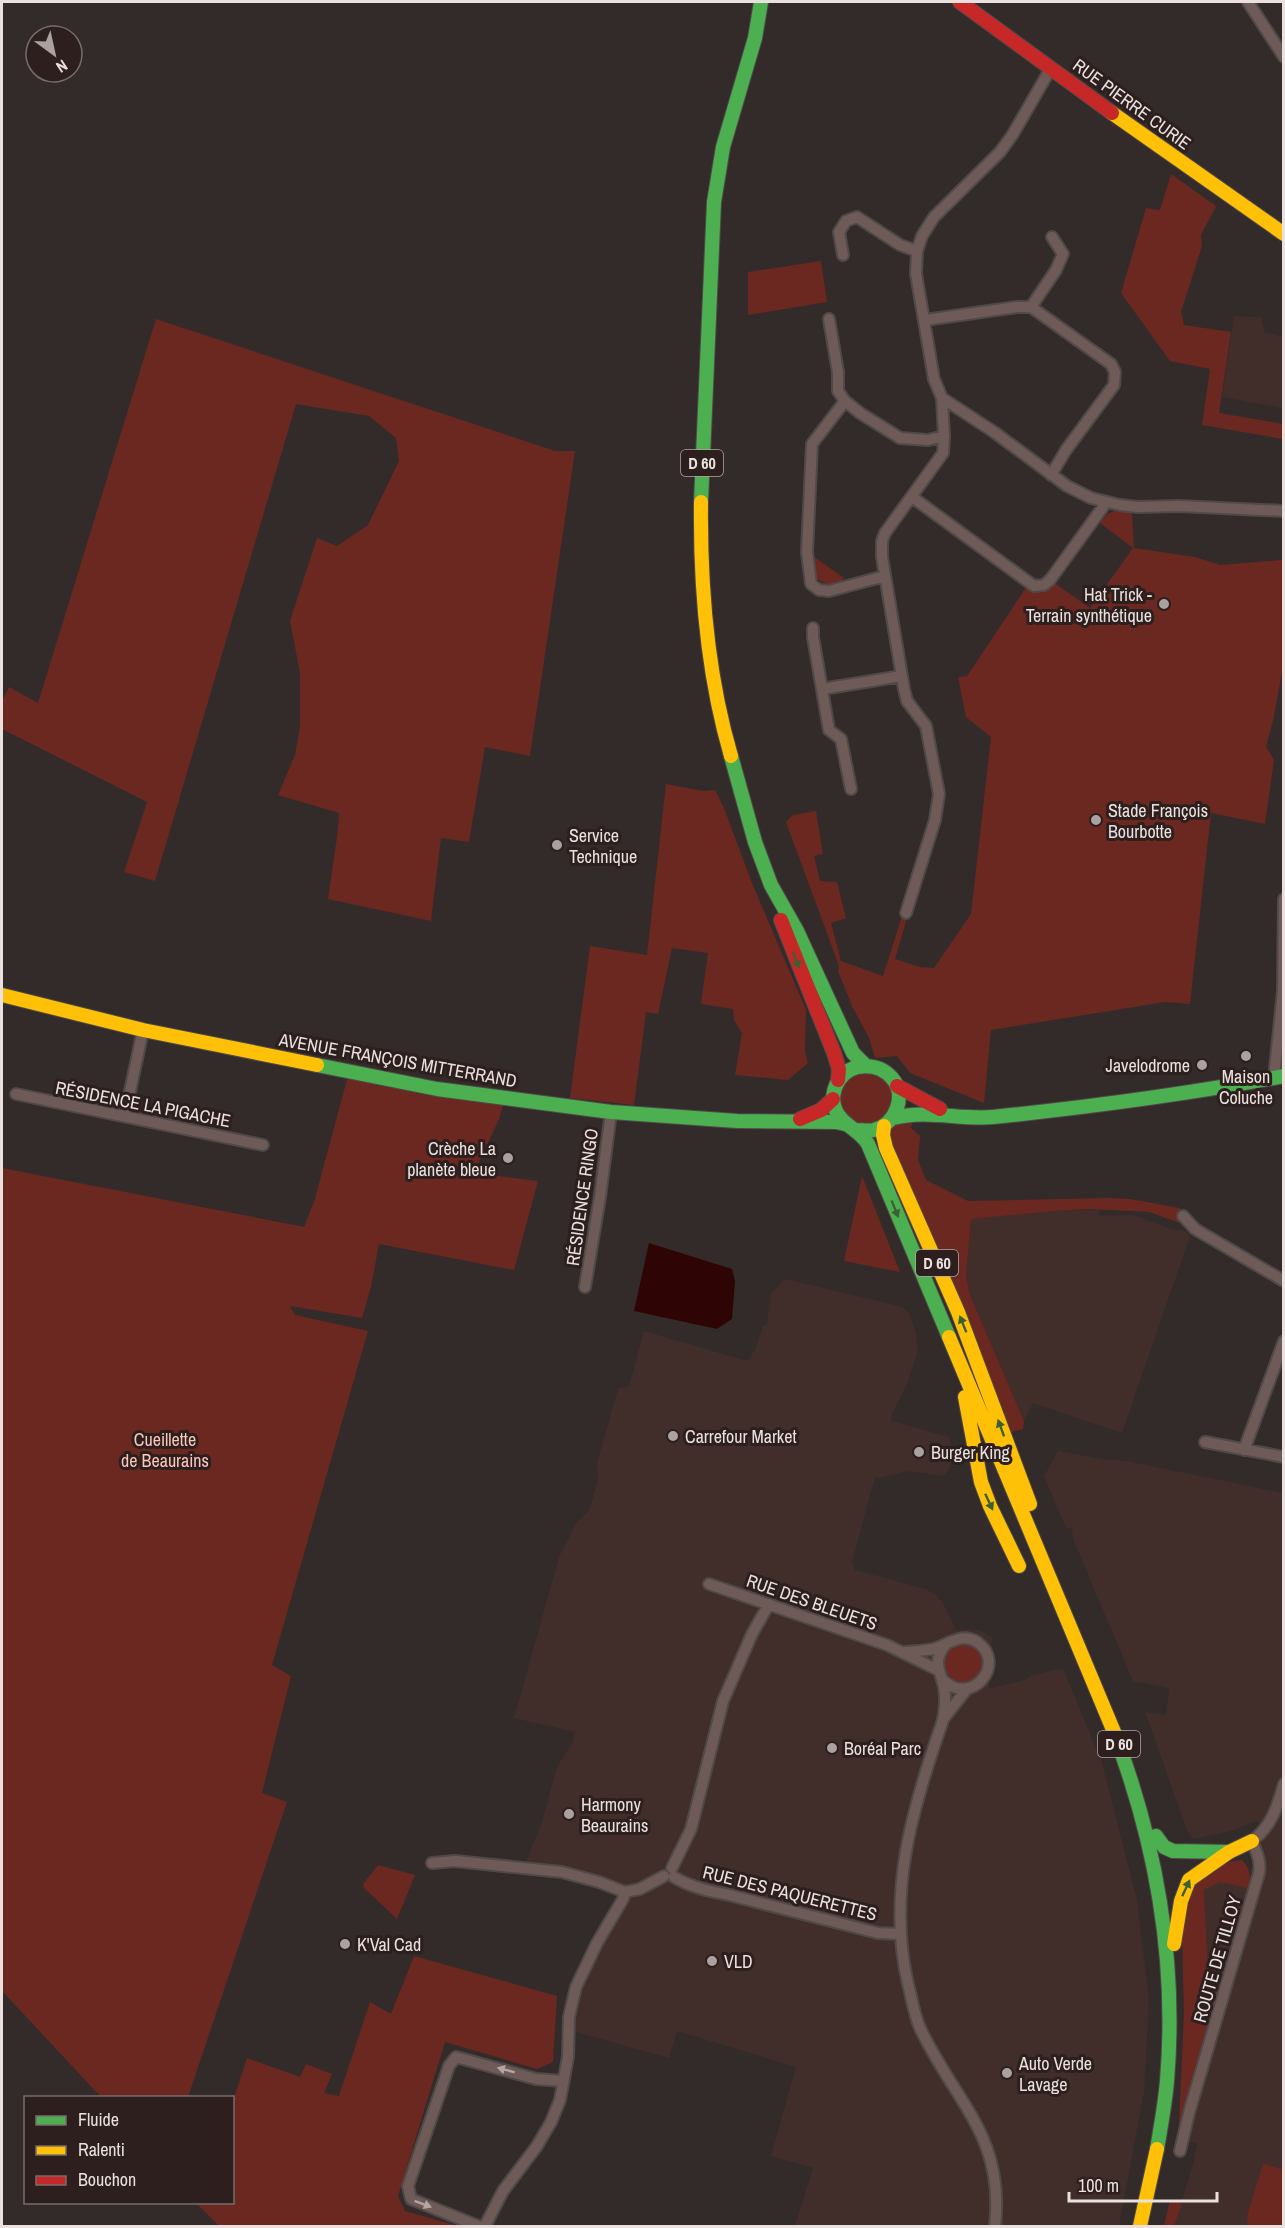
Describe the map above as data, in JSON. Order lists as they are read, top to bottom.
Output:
{
  "streets": {
    "main road": ["RUE PIERRE CURIE", "D 60", "AVENUE FRANÇOIS MITTERRAND"],
    "street": [
      "RÉSIDENCE LA PIGACHE",
      "RÉSIDENCE RINGO",
      "RUE DES BLEUETS",
      "RUE DES PAQUERETTES",
      "ROUTE DE TILLOY"
    ]
  },
  "crossings": [
    ["D 60", "AVENUE FRANÇOIS MITTERRAND"],
    ["AVENUE FRANÇOIS MITTERRAND", "RÉSIDENCE RINGO"]
  ],
  "parks": ["Cueillette de Beaurains"],
  "places": [
    "Hat Trick - Terrain synthétique",
    "Stade François Bourbotte",
    "Service Technique",
    "Maison Coluche",
    "Javelodrome",
    "Crèche La planète bleue",
    "Carrefour Market",
    "Burger King",
    "Boréal Parc",
    "Harmony Beaurains",
    "K'Val Cad",
    "VLD",
    "Auto Verde Lavage"
  ],
  "legend": ["Fluide", "Ralenti", "Bouchon"],
  "scale_bar": "100 m",
  "north": "bottom right"
}
